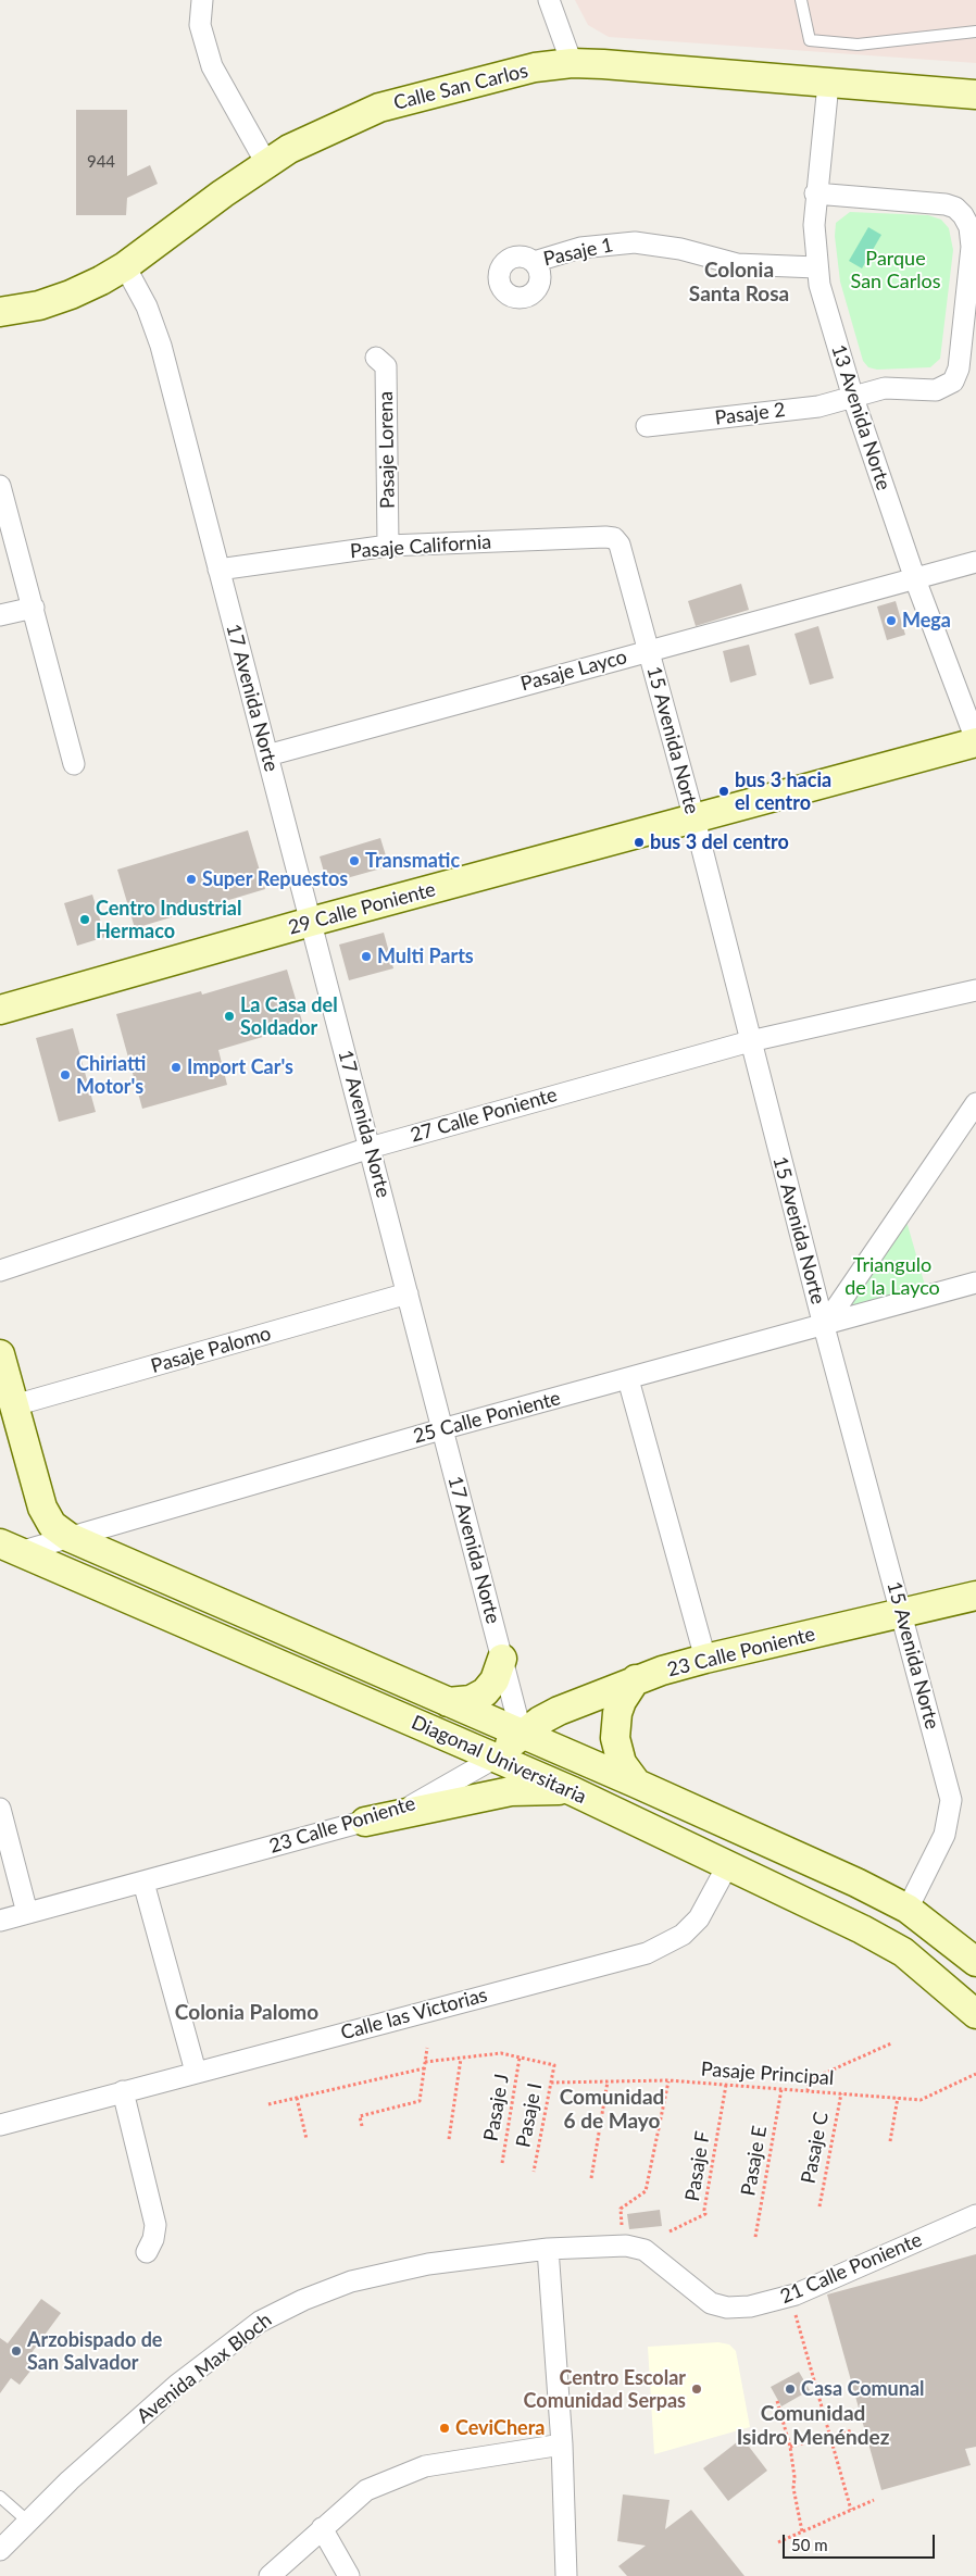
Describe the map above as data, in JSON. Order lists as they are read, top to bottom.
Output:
{
  "streets": {
    "main road": [
      "Calle San Carlos",
      "29 Calle Poniente",
      "23 Calle Poniente",
      "Diagonal Universitaria"
    ],
    "street": [
      "Pasaje 1",
      "Pasaje 2",
      "13 Avenida Norte",
      "Pasaje Lorena",
      "Pasaje California",
      "Pasaje Layco",
      "17 Avenida Norte",
      "15 Avenida Norte",
      "27 Calle Poniente",
      "Pasaje Palomo",
      "25 Calle Poniente",
      "Calle las Victorias",
      "21 Calle Poniente",
      "Avenida Max Bloch"
    ],
    "path": [
      "Pasaje Principal",
      "Pasaje J",
      "Pasaje I",
      "Pasaje C",
      "Pasaje E",
      "Pasaje F"
    ]
  },
  "crossings": [
    ["Calle San Carlos", "13 Avenida Norte"],
    ["Calle San Carlos", "17 Avenida Norte"],
    ["Pasaje 1", "13 Avenida Norte"],
    ["Pasaje 2", "13 Avenida Norte"],
    ["13 Avenida Norte", "Pasaje Layco"],
    ["13 Avenida Norte", "29 Calle Poniente"],
    ["Pasaje Lorena", "Pasaje California"],
    ["Pasaje California", "17 Avenida Norte"],
    ["Pasaje California", "15 Avenida Norte"],
    ["Pasaje Layco", "17 Avenida Norte"],
    ["Pasaje Layco", "15 Avenida Norte"],
    ["17 Avenida Norte", "29 Calle Poniente"],
    ["17 Avenida Norte", "27 Calle Poniente"],
    ["17 Avenida Norte", "Pasaje Palomo"],
    ["17 Avenida Norte", "25 Calle Poniente"],
    ["17 Avenida Norte", "23 Calle Poniente"],
    ["17 Avenida Norte", "Diagonal Universitaria"],
    ["15 Avenida Norte", "29 Calle Poniente"],
    ["15 Avenida Norte", "27 Calle Poniente"],
    ["15 Avenida Norte", "25 Calle Poniente"],
    ["15 Avenida Norte", "23 Calle Poniente"],
    ["15 Avenida Norte", "Diagonal Universitaria"],
    ["Pasaje Palomo", "Diagonal Universitaria"],
    ["25 Calle Poniente", "Diagonal Universitaria"],
    ["23 Calle Poniente", "Diagonal Universitaria"],
    ["Diagonal Universitaria", "Calle las Victorias"],
    ["Pasaje Principal", "Pasaje I"],
    ["Pasaje Principal", "Pasaje C"],
    ["Pasaje Principal", "Pasaje E"],
    ["Pasaje Principal", "Pasaje F"],
    ["Pasaje J", "Pasaje I"],
    ["21 Calle Poniente", "Avenida Max Bloch"]
  ],
  "districts": [
    "Colonia Santa Rosa",
    "Colonia Palomo",
    "Comunidad 6 de Mayo",
    "Comunidad Isidro Menéndez"
  ],
  "parks": ["Parque San Carlos", "Triangulo de la Layco"],
  "places": [
    "Mega",
    "bus 3 hacia el centro",
    "bus 3 del centro",
    "Transmatic",
    "Super Repuestos",
    "Centro Industrial Hermaco",
    "Multi Parts",
    "La Casa del Soldador",
    "Import Car's",
    "Chiriatti Motor's",
    "Arzobispado de San Salvador",
    "Centro Escolar Comunidad Serpas",
    "Casa Comunal",
    "CeviChera"
  ],
  "house_numbers": ["944"],
  "scale_bar": "50 m"
}
